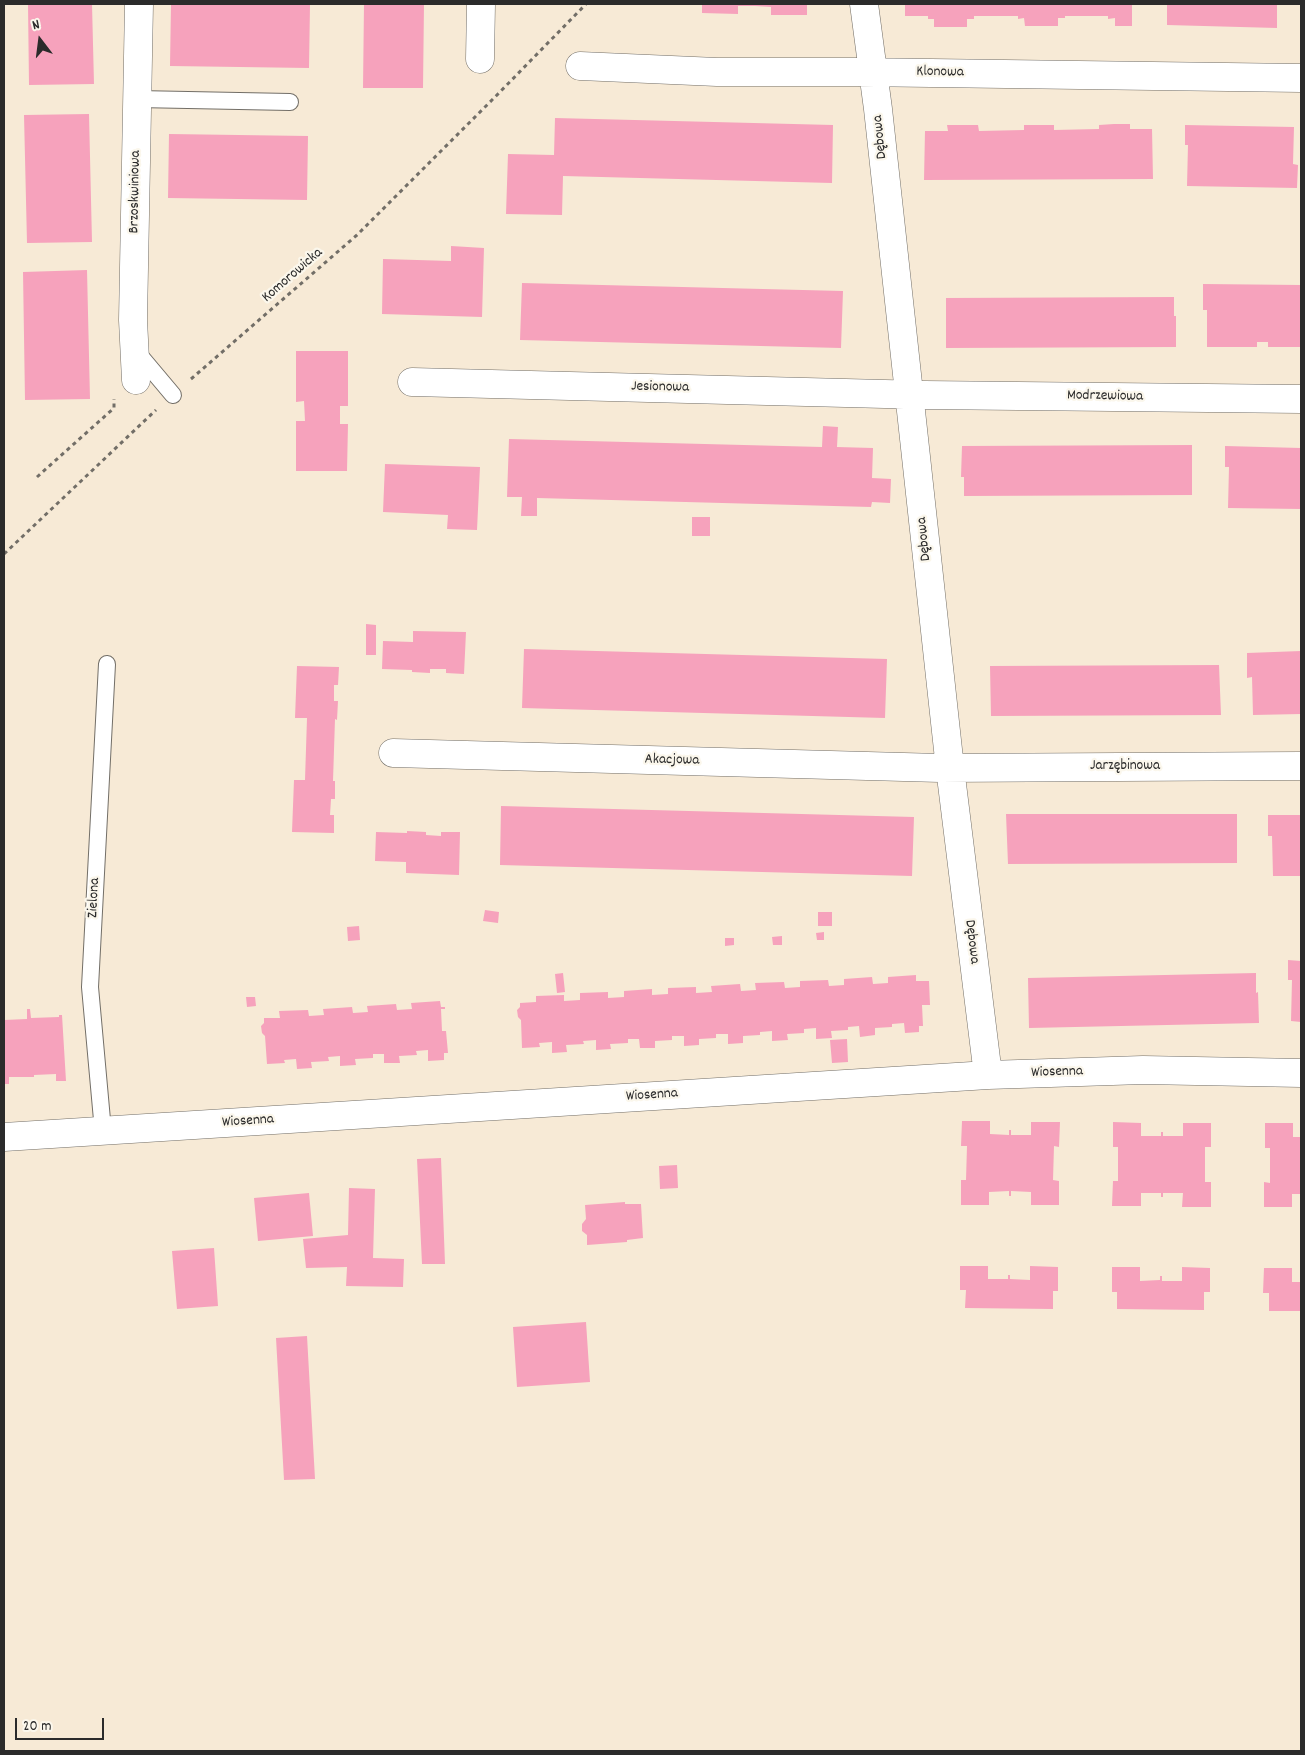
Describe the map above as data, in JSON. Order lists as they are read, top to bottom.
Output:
{
  "streets": {
    "street": [
      "Klonowa",
      "Dębowa",
      "Brzoskwiniowa",
      "Jesionowa",
      "Modrzewiowa",
      "Akacjowa",
      "Jarzębinowa",
      "Wiosenna"
    ],
    "lane": ["Zielona"],
    "path": ["Komorowicka"]
  },
  "crossings": [
    ["Klonowa", "Dębowa"],
    ["Dębowa", "Jesionowa"],
    ["Dębowa", "Modrzewiowa"],
    ["Dębowa", "Akacjowa"],
    ["Dębowa", "Jarzębinowa"],
    ["Dębowa", "Wiosenna"],
    ["Jesionowa", "Modrzewiowa"],
    ["Akacjowa", "Jarzębinowa"],
    ["Zielona", "Wiosenna"]
  ],
  "scale_bar": "20 m",
  "north": "top"
}
